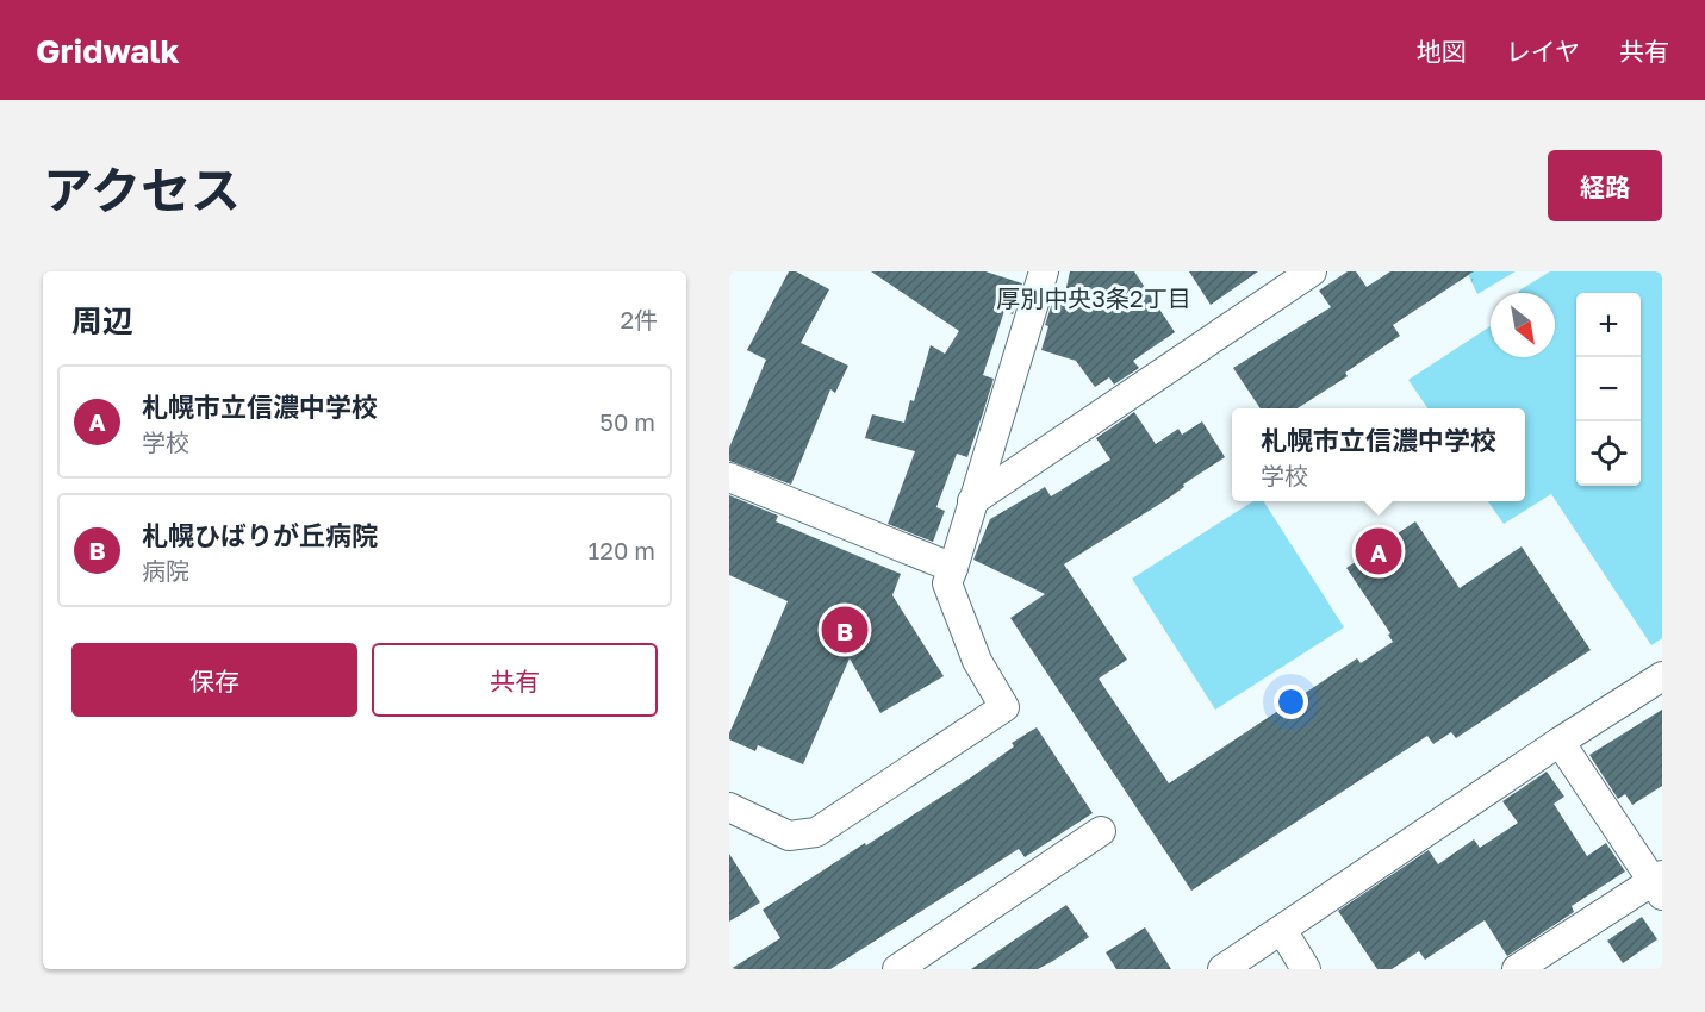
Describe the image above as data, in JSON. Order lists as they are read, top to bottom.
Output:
{
  "districts": ["厚別中央3条2丁目"],
  "north": "bottom right",
  "page": {
    "header": "Gridwalk",
    "nav": ["地図", "レイヤ", "共有"],
    "title": "アクセス",
    "buttons": [
      "経路",
      ["保存", "共有"]
    ],
    "heading": ["周辺", "2件"],
    "map_buttons": ["+", "−"],
    "list": [
      {
        "mark": "A",
        "name": "札幌市立信濃中学校",
        "note": "学校",
        "value": "50 m"
      },
      {
        "mark": "B",
        "name": "札幌ひばりが丘病院",
        "note": "病院",
        "value": "120 m"
      }
    ],
    "popup": ["札幌市立信濃中学校", "学校"],
    "pins": ["A", "B"]
  }
}
